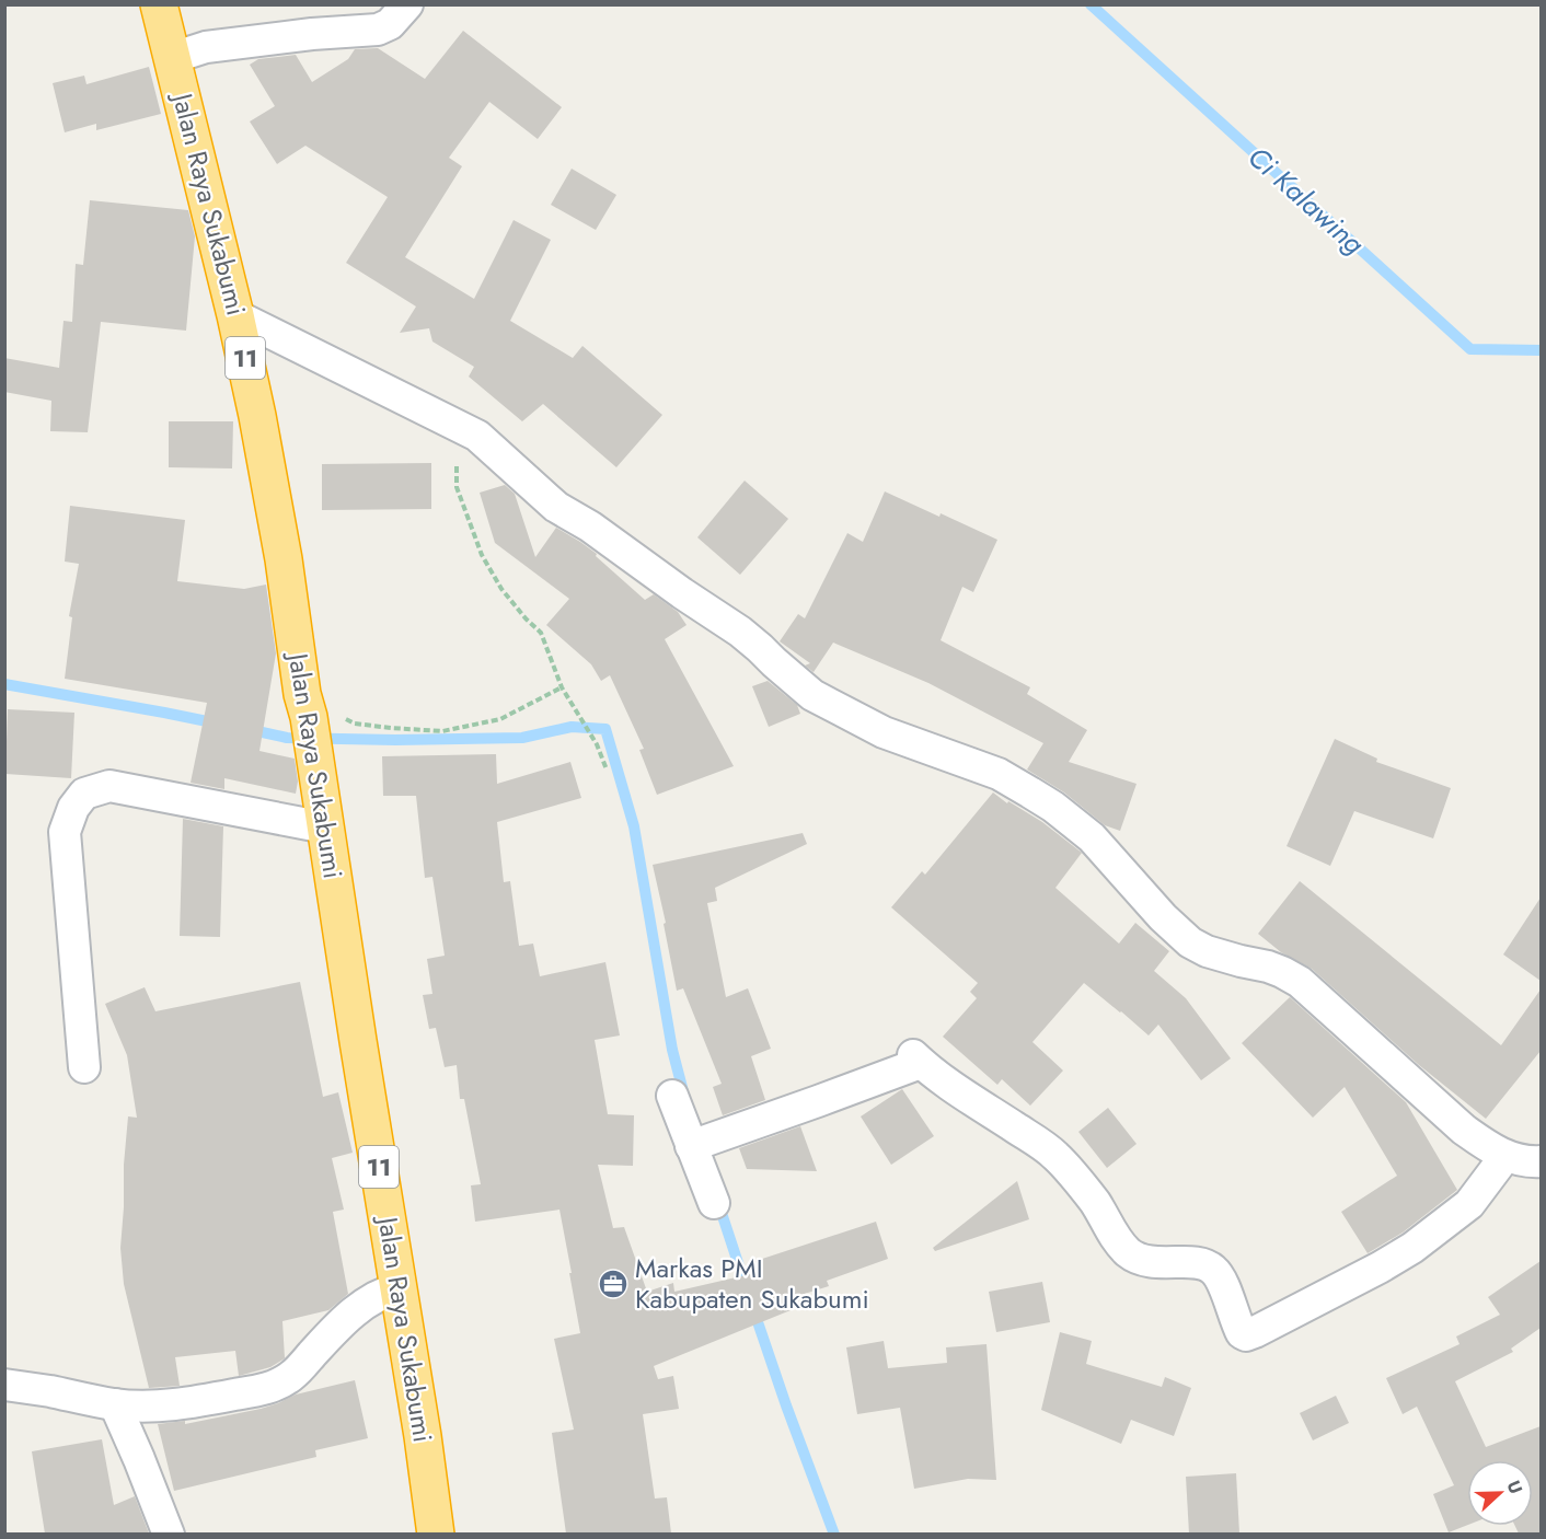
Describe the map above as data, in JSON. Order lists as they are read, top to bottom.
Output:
{
  "streets": {
    "highway": ["Jalan Raya Sukabumi", "11"]
  },
  "water": ["Ci Kalawing"],
  "places": {
    "office": ["Markas PMI Kabupaten Sukabumi"]
  },
  "north": "right"
}
